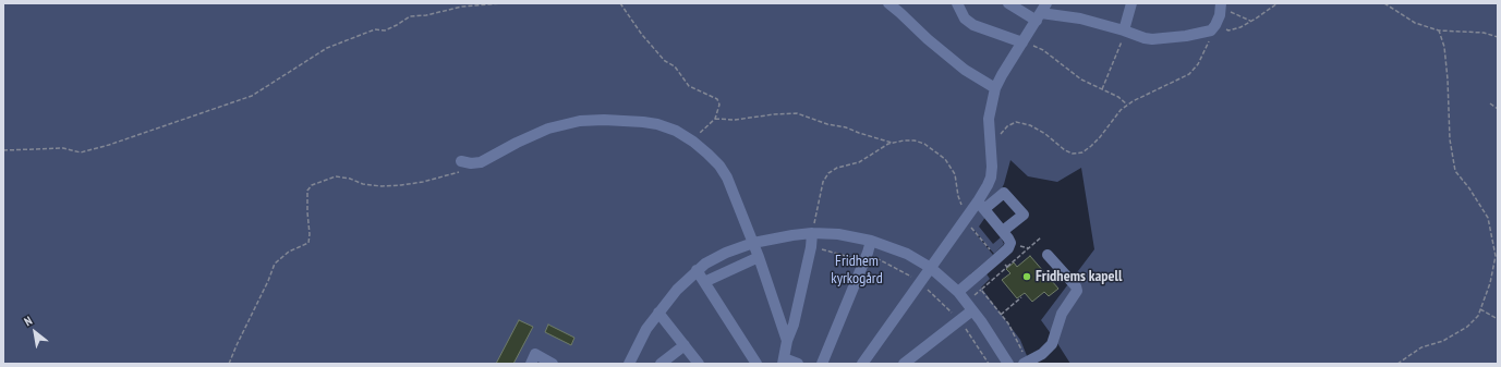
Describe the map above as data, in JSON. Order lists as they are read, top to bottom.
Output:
{
  "parks": ["Fridhem kyrkogård"],
  "places": ["Fridhems kapell"],
  "north": "top left"
}
